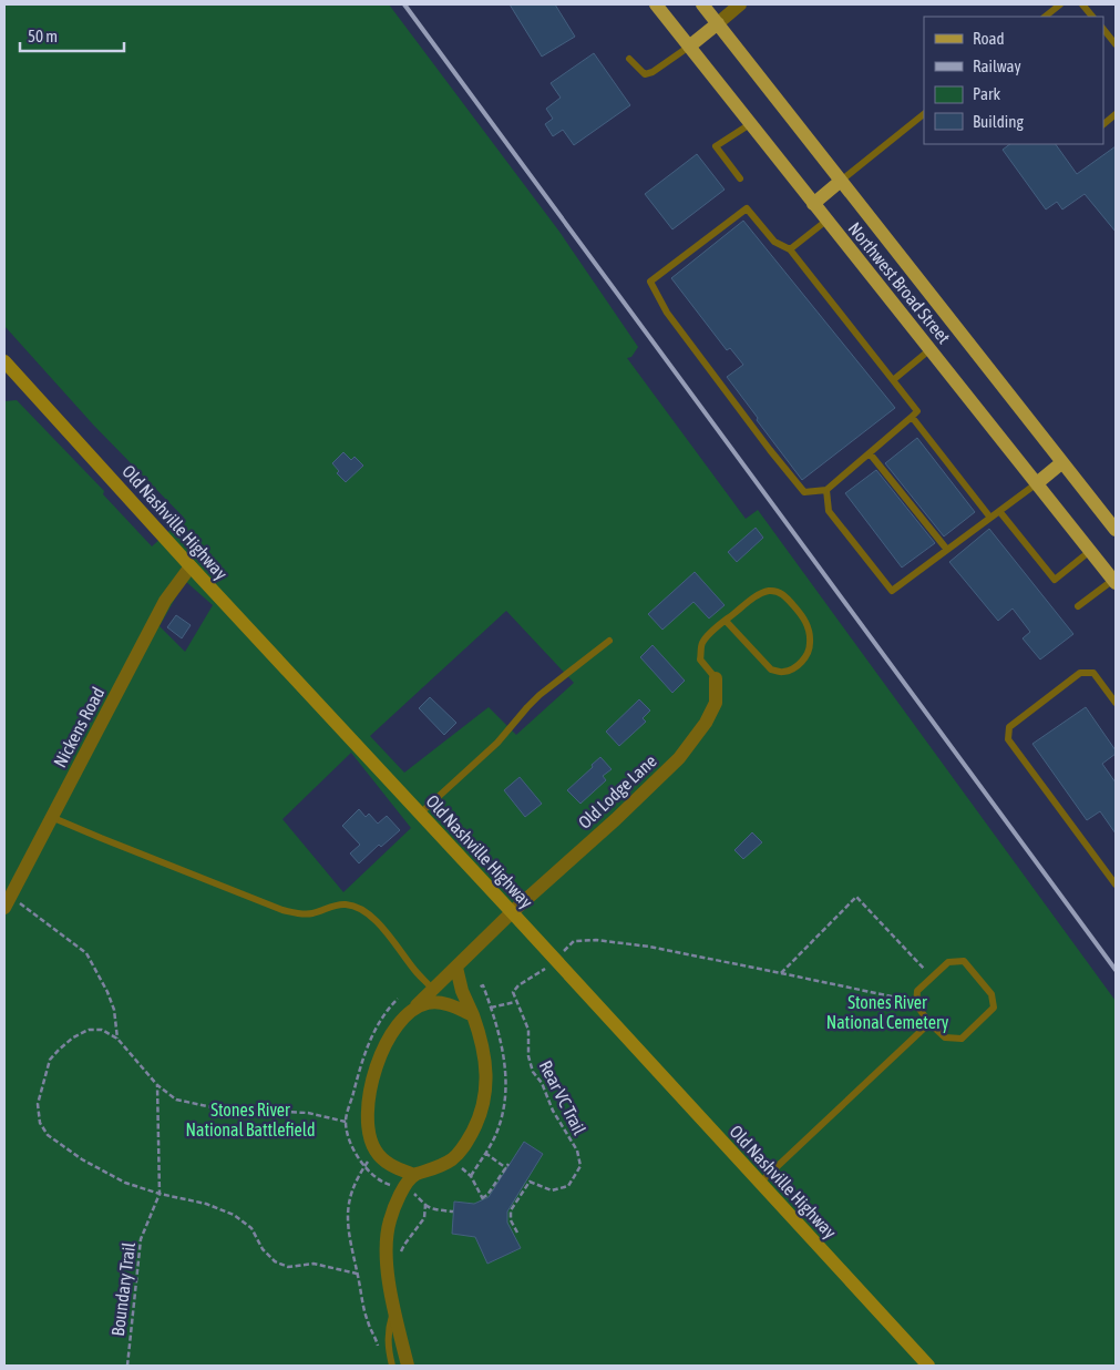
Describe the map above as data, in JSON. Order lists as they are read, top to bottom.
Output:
{
  "streets": {
    "main road": ["Northwest Broad Street", "Old Nashville Highway"],
    "street": ["Nickens Road", "Old Lodge Lane"],
    "path": ["Rear VC Trail", "Boundary Trail"]
  },
  "crossings": [
    ["Old Nashville Highway", "Nickens Road"],
    ["Old Nashville Highway", "Old Lodge Lane"]
  ],
  "parks": ["Stones River National Cemetery", "Stones River National Battlefield"],
  "legend": [
    "Road",
    "Railway",
    "Park",
    "Building"
  ],
  "scale_bar": "50 m"
}
